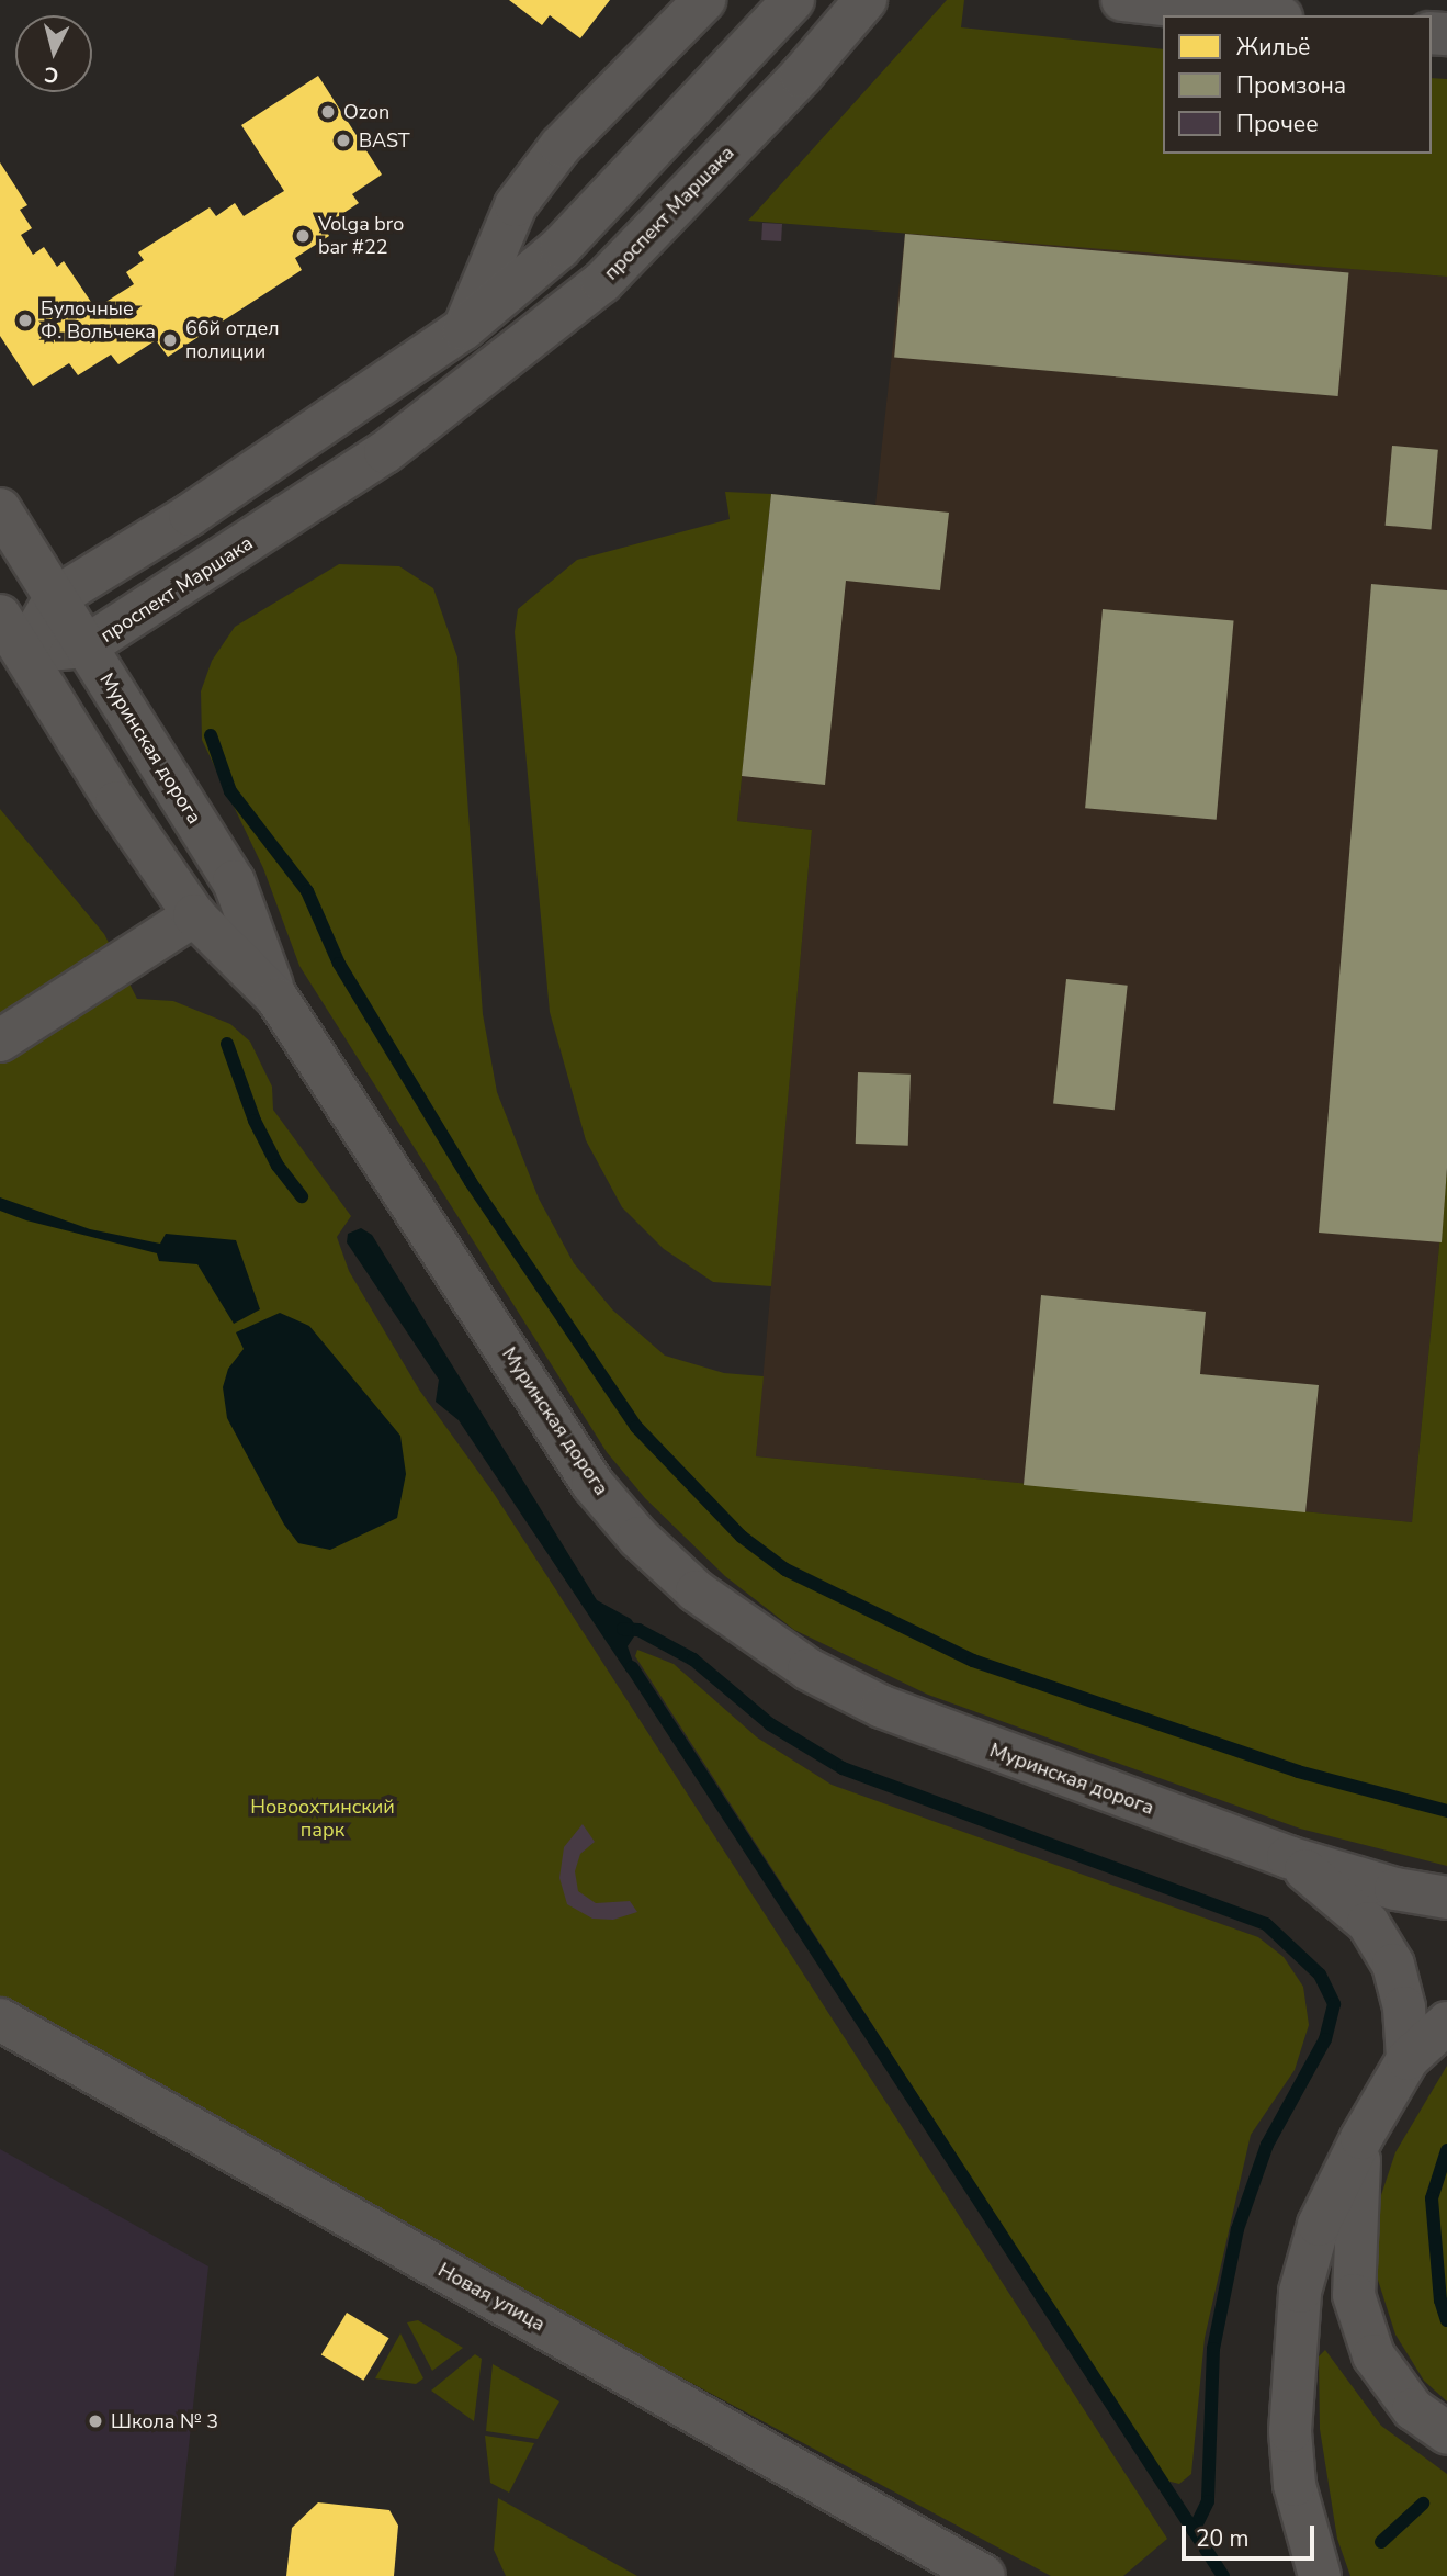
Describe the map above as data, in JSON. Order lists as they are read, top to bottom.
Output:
{
  "streets": {
    "street": ["проспект Маршака", "Муринская дорога", "Новая улица"]
  },
  "crossings": [
    ["проспект Маршака", "Муринская дорога"]
  ],
  "parks": ["Новоохтинский парк"],
  "places": [
    "Ozon",
    "BAST",
    "Volga bro bar #22",
    "Булочные Ф. Вольчека",
    "66й отдел полиции",
    "Школа № 3"
  ],
  "legend": ["Жильё", "Промзона", "Прочее"],
  "scale_bar": "20 m",
  "north": "bottom"
}
